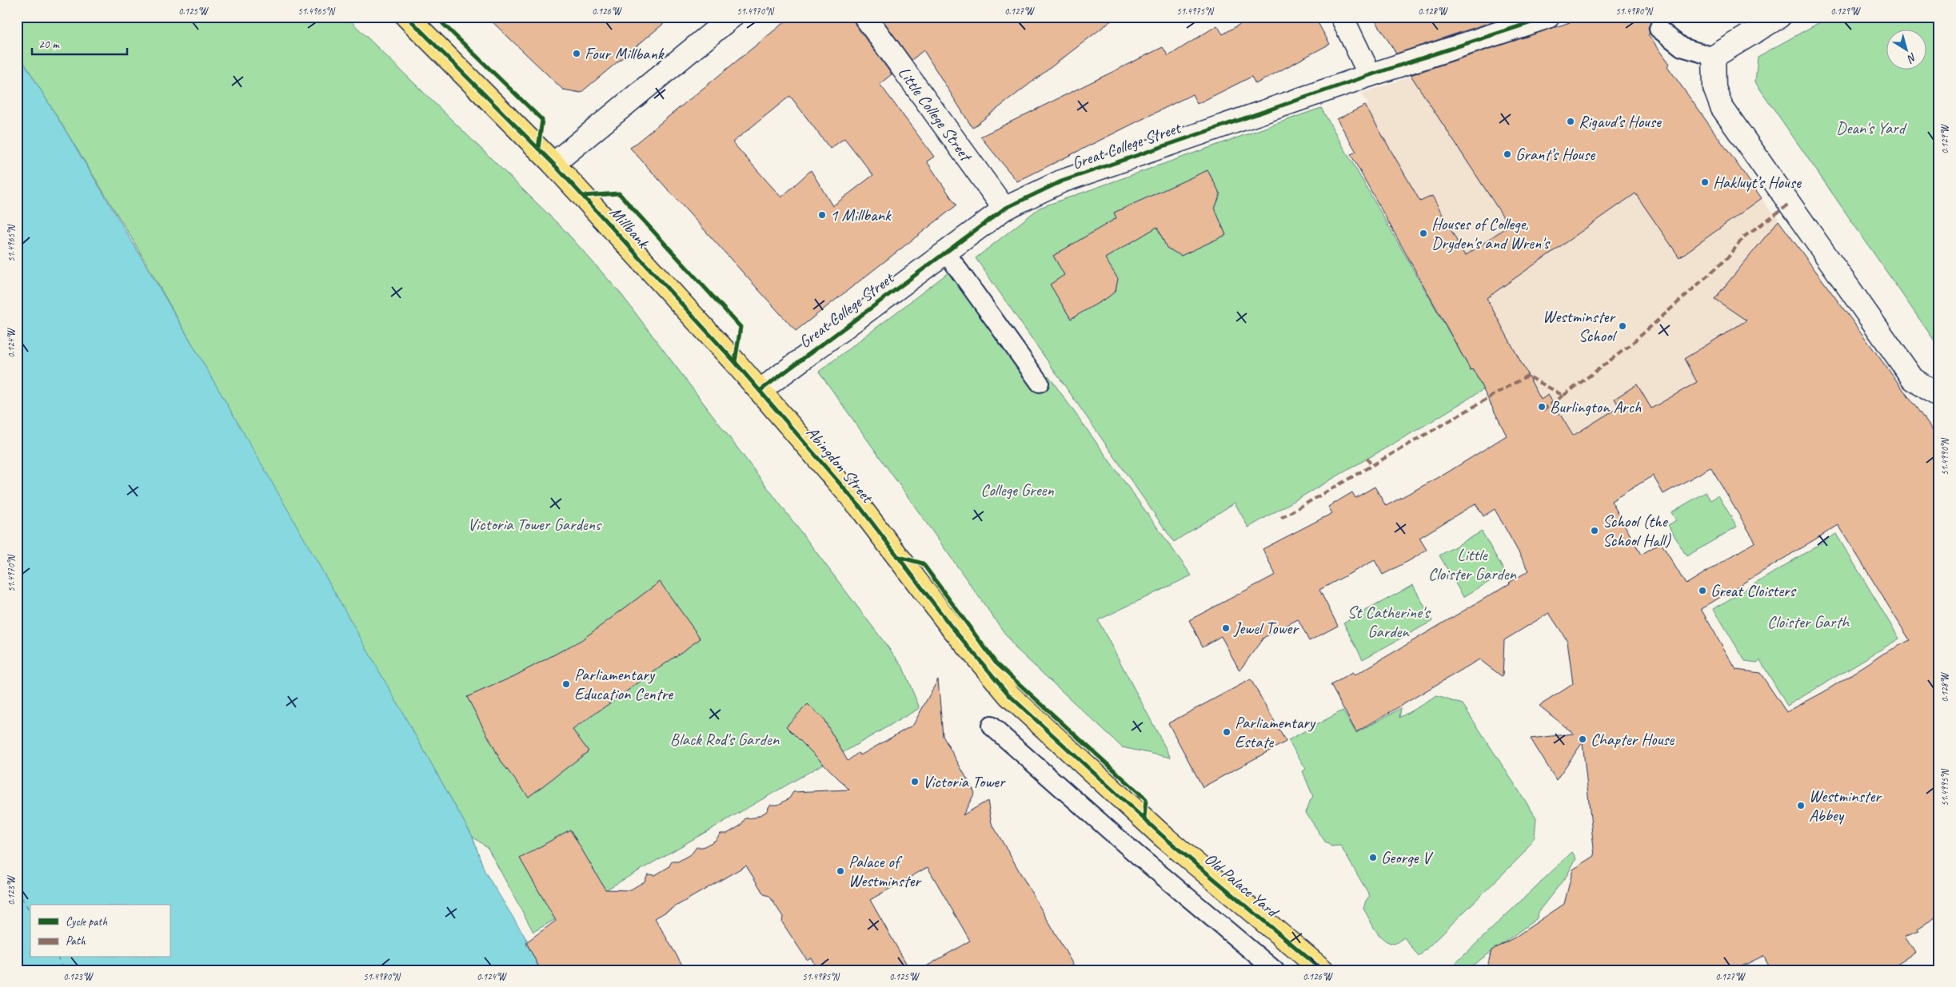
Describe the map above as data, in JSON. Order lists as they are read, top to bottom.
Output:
{
  "streets": {
    "main road": ["Millbank", "Abingdon Street", "Old Palace Yard"],
    "street": ["Little College Street", "Great College Street"]
  },
  "crossings": [
    ["Little College Street", "Great College Street"],
    ["Great College Street", "Millbank"],
    ["Great College Street", "Abingdon Street"],
    ["Millbank", "Abingdon Street"],
    ["Abingdon Street", "Old Palace Yard"]
  ],
  "parks": [
    "Dean's Yard",
    "College Green",
    "Victoria Tower Gardens",
    "Little Cloister Garden",
    "St Catherine's Garden",
    "Cloister Garth",
    "Black Rod's Garden"
  ],
  "places": [
    "Four Millbank",
    "Rigaud’s House",
    "Grant’s House",
    "Hakluyt’s House",
    "1 Millbank",
    "Houses of College, Dryden's and Wren's",
    "Westminster School",
    "Burlington Arch",
    "School (the School Hall)",
    "Great Cloisters",
    "Jewel Tower",
    "Parliamentary Education Centre",
    "Parliamentary Estate",
    "Chapter House",
    "Victoria Tower",
    "Westminster Abbey",
    "George V",
    "Palace of Westminster"
  ],
  "legend": ["Cycle path", "Path"],
  "scale_bar": "20 m",
  "north": "bottom right",
  "coordinates": [
    "0.125°W",
    "51.4965°N",
    "0.126°W",
    "51.4970°N",
    "0.127°W",
    "51.4975°N",
    "0.128°W",
    "51.4980°N",
    "0.129°W",
    "0.124°W",
    "51.4990°N",
    "51.4995°N",
    "0.123°W",
    "51.4985°N"
  ]
}
